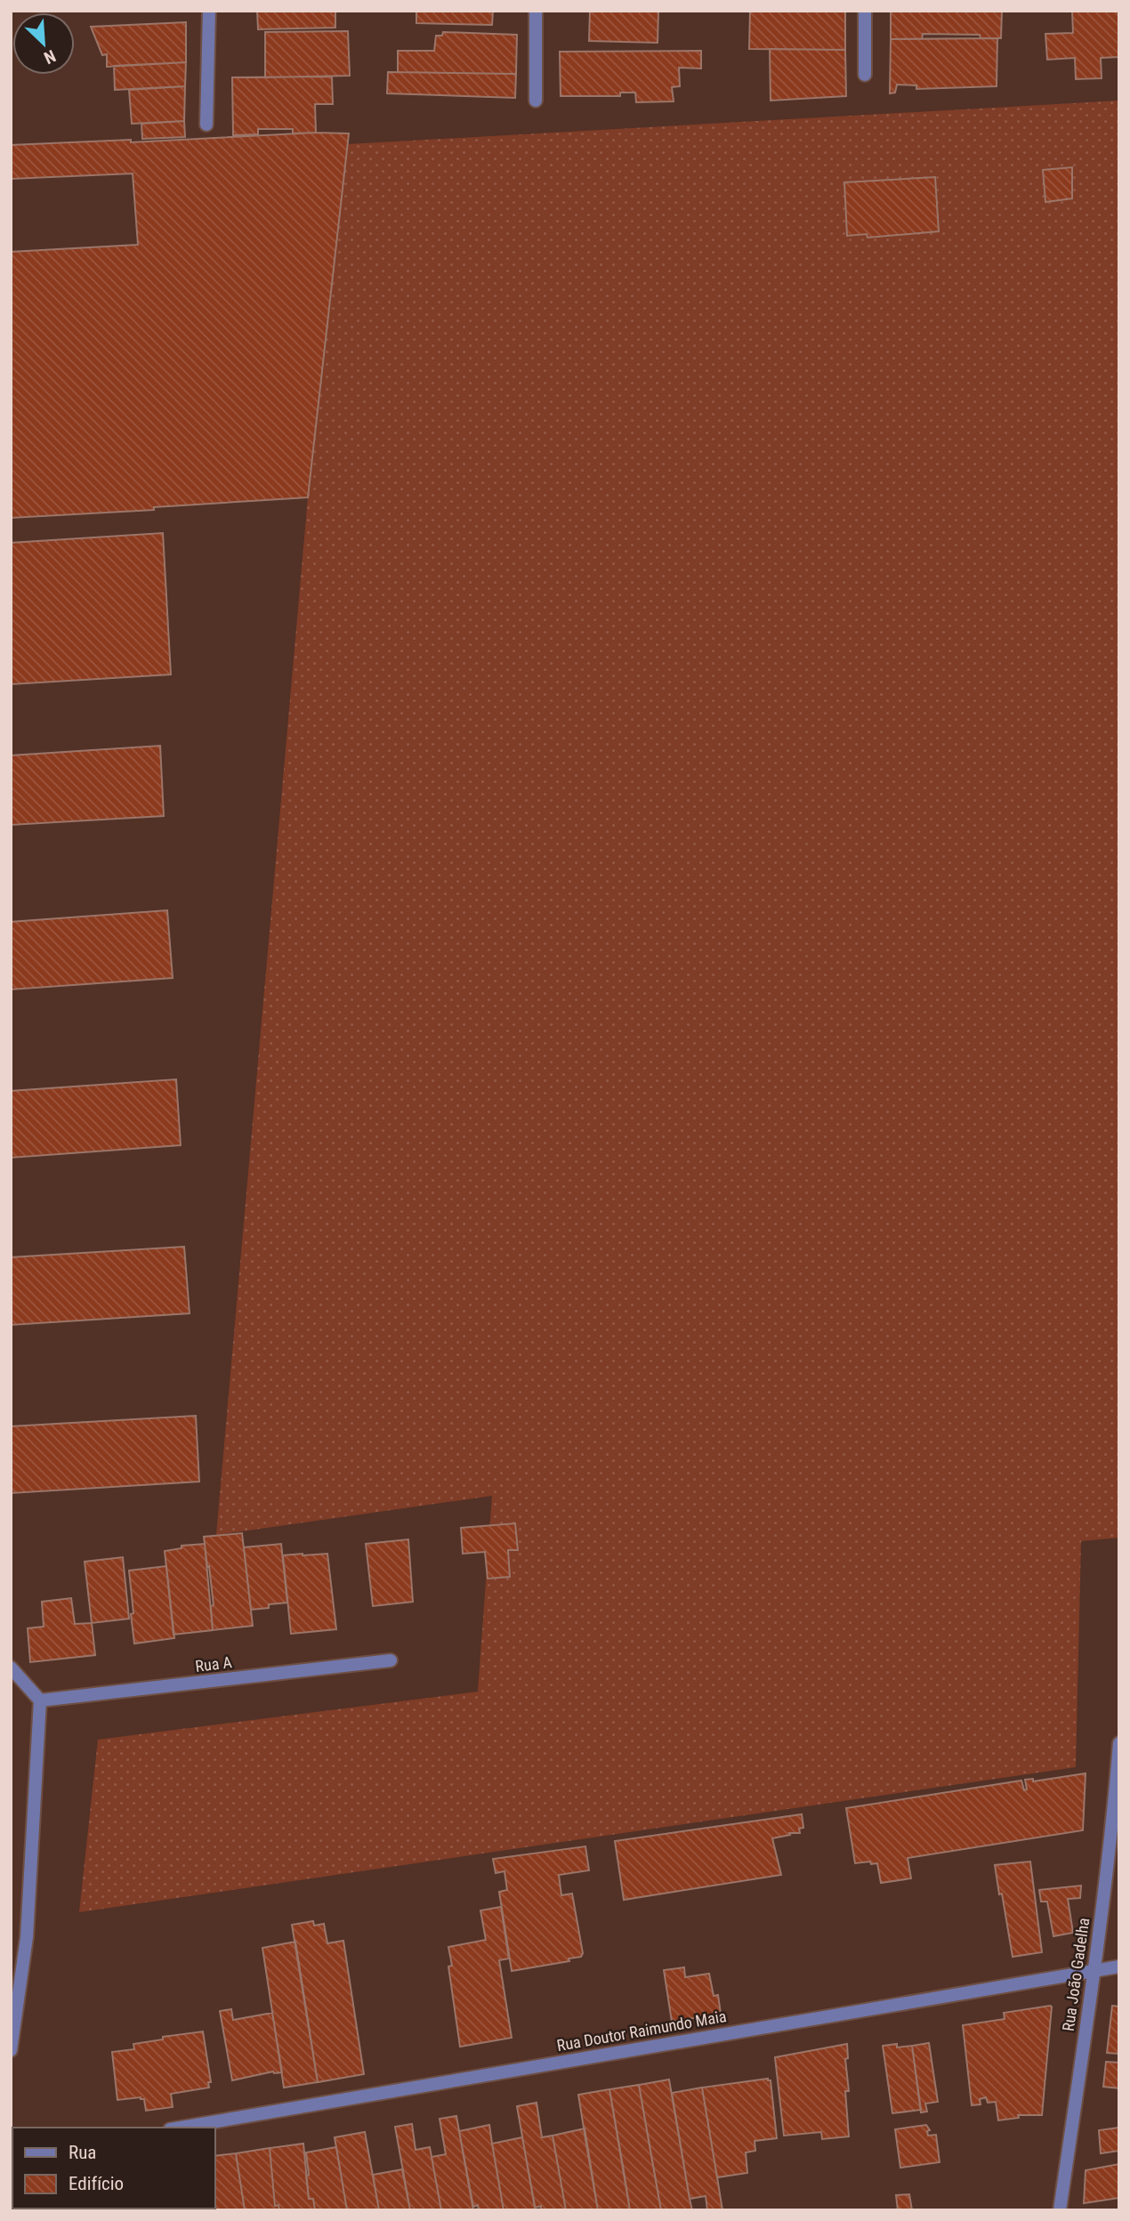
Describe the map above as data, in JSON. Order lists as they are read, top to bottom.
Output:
{
  "streets": {
    "street": ["Rua A", "Rua João Gadelha", "Rua Doutor Raimundo Maia"]
  },
  "crossings": [
    ["Rua João Gadelha", "Rua Doutor Raimundo Maia"]
  ],
  "legend": ["Rua", "Edifício"],
  "north": "bottom right"
}
